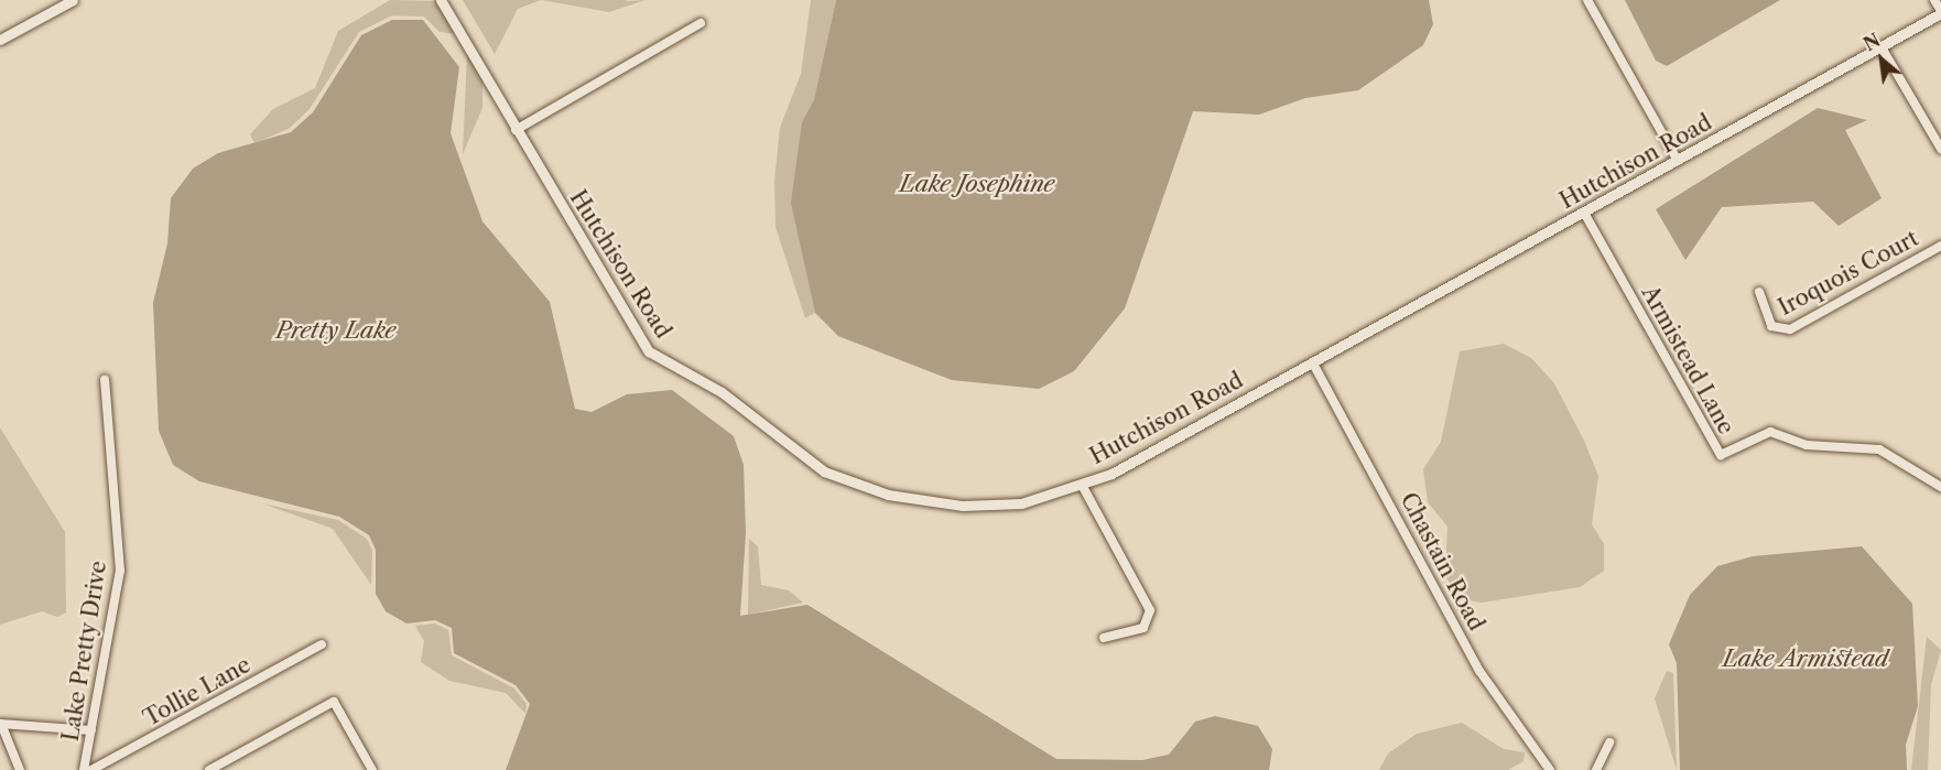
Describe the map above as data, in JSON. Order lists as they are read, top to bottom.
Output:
{
  "streets": {
    "street": [
      "Hutchison Road",
      "Iroquois Court",
      "Armistead Lane",
      "Chastain Road",
      "Lake Pretty Drive",
      "Tollie Lane"
    ]
  },
  "crossings": [
    ["Hutchison Road", "Armistead Lane"],
    ["Hutchison Road", "Chastain Road"]
  ],
  "water": ["Lake Josephine", "Pretty Lake", "Lake Armistead"],
  "north": "top left"
}
